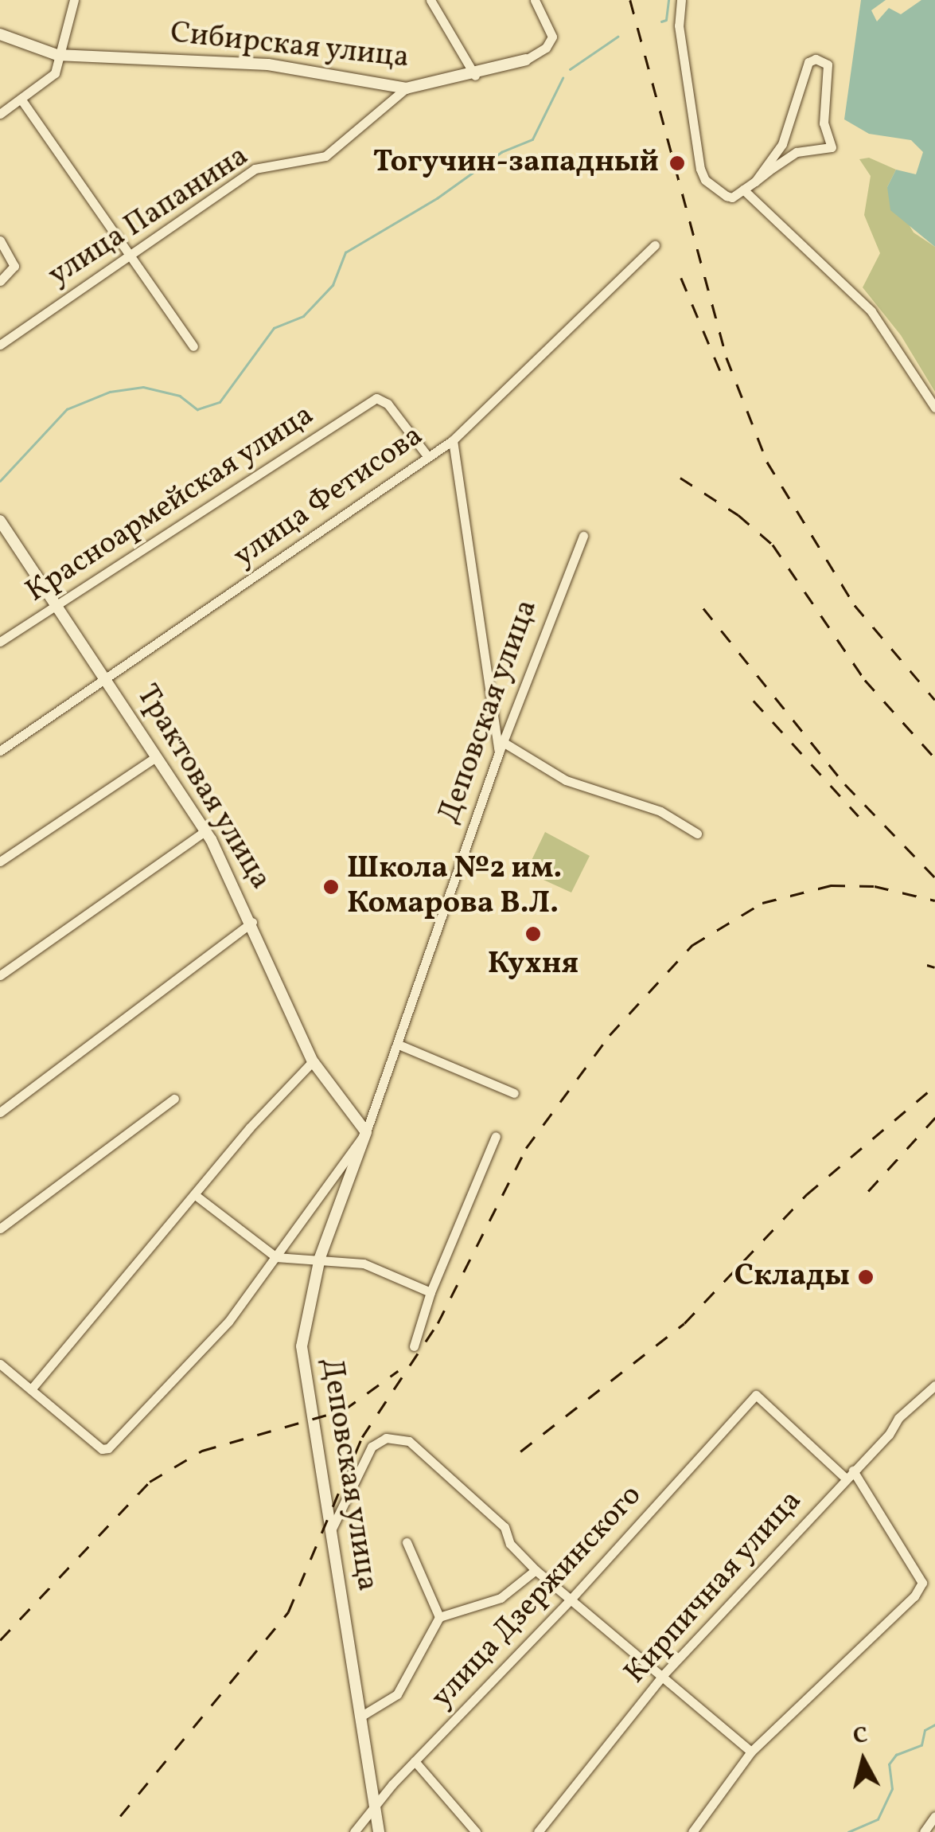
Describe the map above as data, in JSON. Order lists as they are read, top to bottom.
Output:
{
  "streets": {
    "street": [
      "Сибирская улица",
      "улица Папанина",
      "улица Фетисова",
      "Красноармейская улица",
      "Деповская улица",
      "Трактовая улица",
      "Кирпичная улица",
      "улица Дзержинского"
    ]
  },
  "crossings": [
    ["Сибирская улица", "улица Папанина"],
    ["улица Фетисова", "Красноармейская улица"],
    ["улица Фетисова", "Трактовая улица"],
    ["Красноармейская улица", "Трактовая улица"],
    ["Деповская улица", "Трактовая улица"],
    ["Деповская улица", "улица Дзержинского"],
    ["Кирпичная улица", "улица Дзержинского"]
  ],
  "places": [
    "Тогучин-западный",
    "Школа №2 им. Комарова В.Л.",
    "Кухня",
    "Склады"
  ],
  "north": "top"
}
